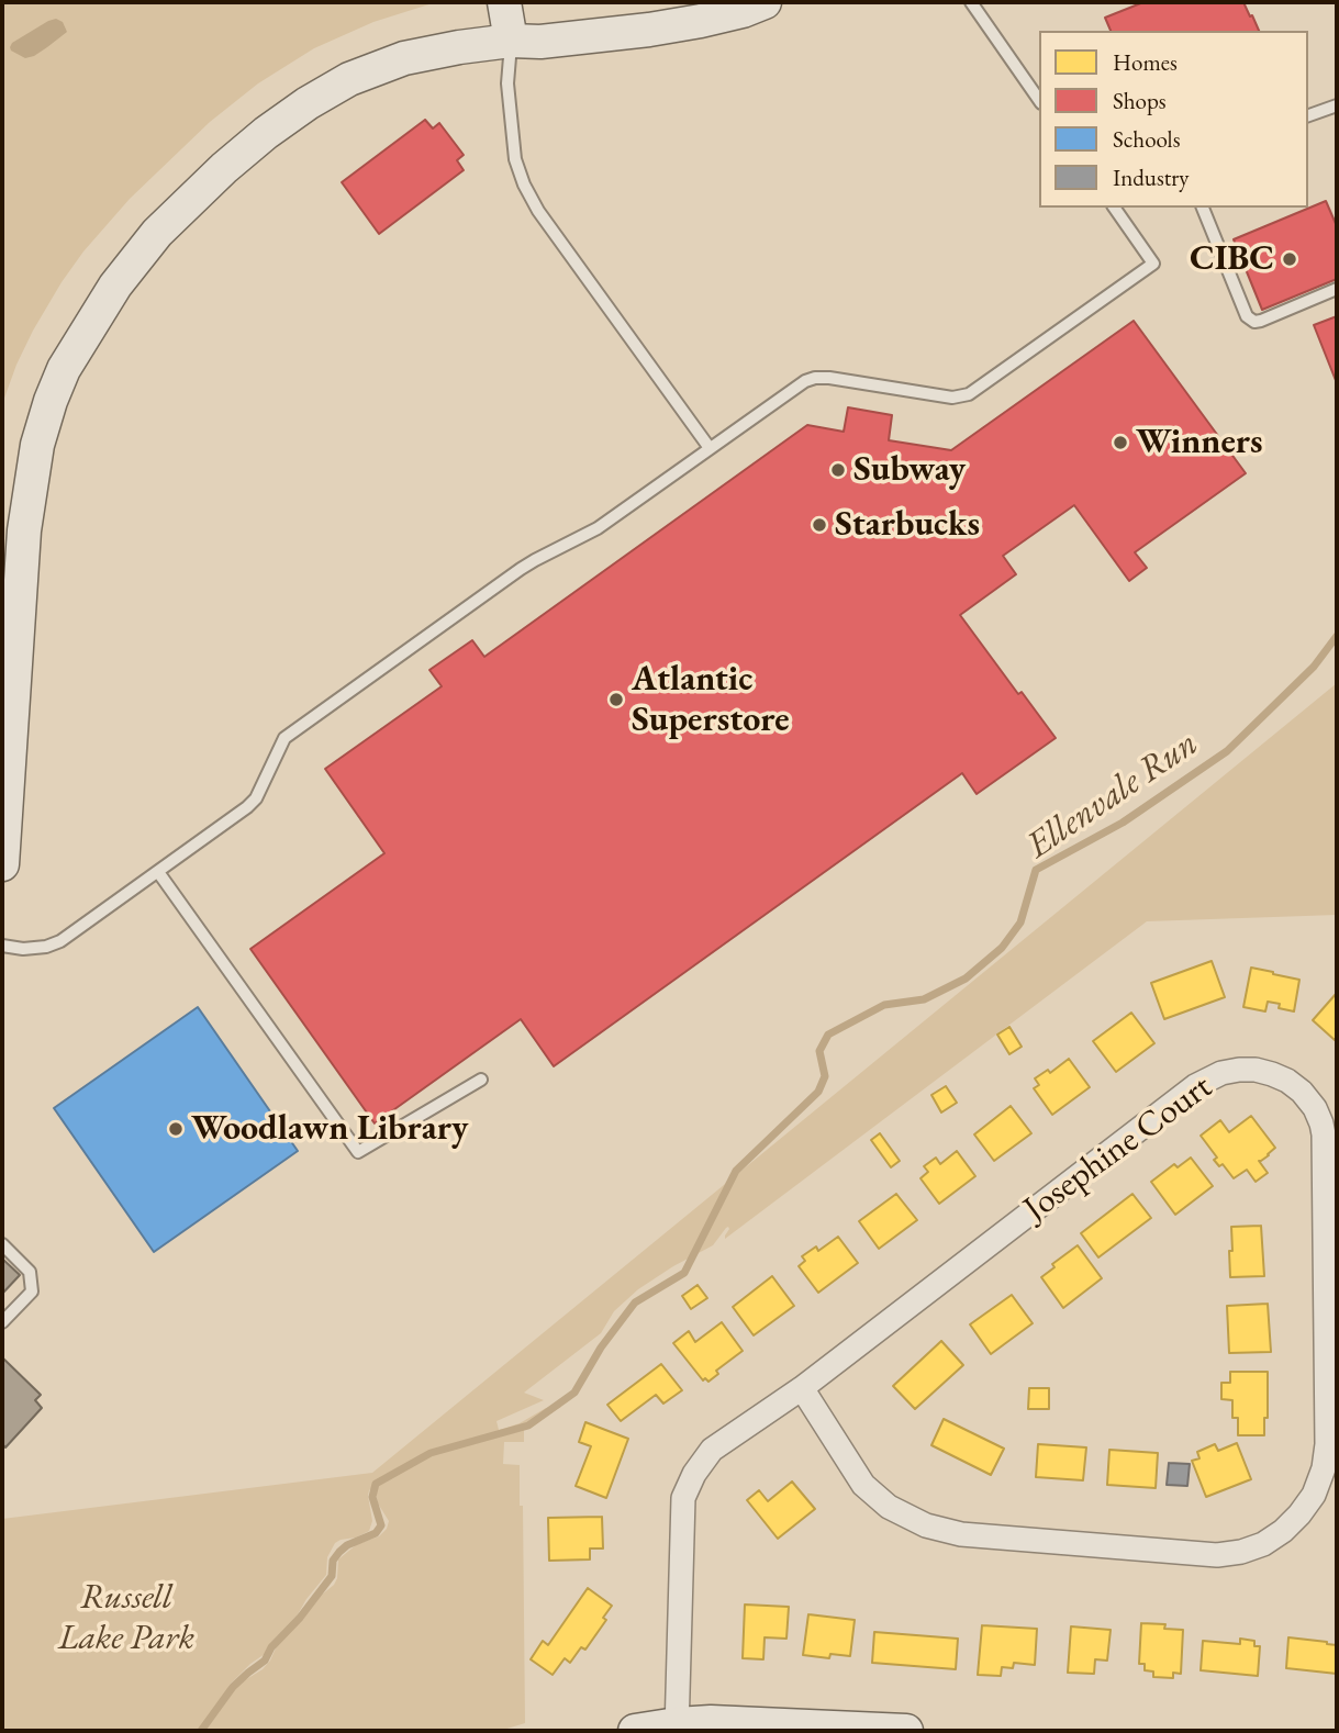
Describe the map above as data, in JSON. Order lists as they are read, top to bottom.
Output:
{
  "streets": {
    "street": ["Josephine Court"]
  },
  "water": ["Ellenvale Run"],
  "parks": ["Russell Lake Park"],
  "places": [
    "CIBC",
    "Winners",
    "Subway",
    "Starbucks",
    "Atlantic Superstore",
    "Woodlawn Library"
  ],
  "legend": [
    "Homes",
    "Shops",
    "Schools",
    "Industry"
  ]
}
